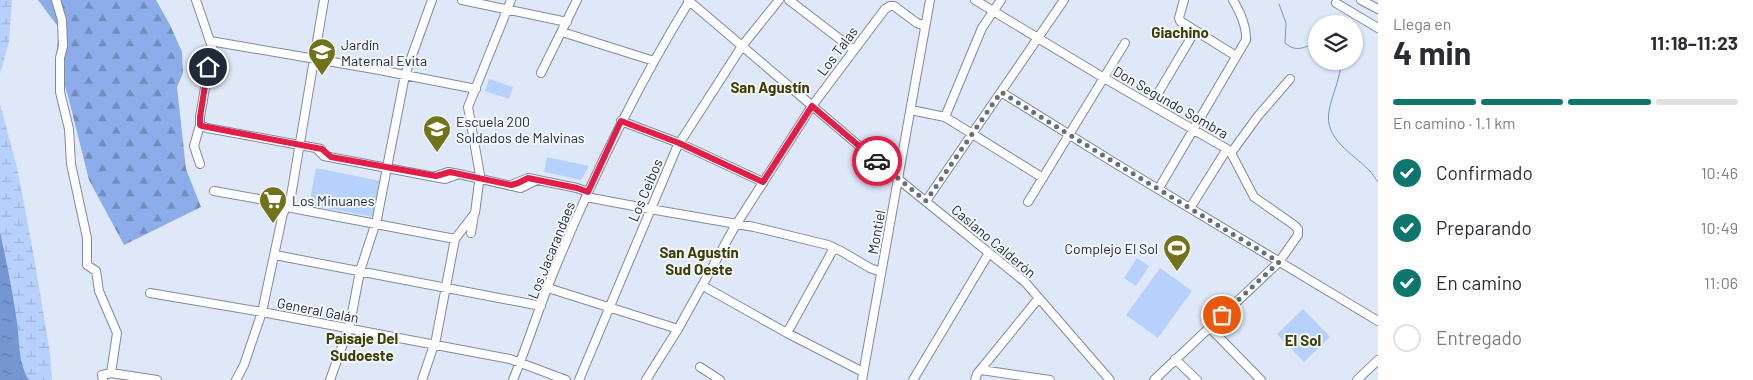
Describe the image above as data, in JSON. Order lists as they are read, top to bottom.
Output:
{
  "streets": {
    "street": [
      "Los Talas",
      "Don Segundo Sombra",
      "Los Ceibos",
      "Montiel",
      "Casiano Calderón",
      "Los Jacarandaes",
      "General Galán"
    ]
  },
  "crossings": [
    ["Los Talas", "Montiel"],
    ["Los Talas", "Casiano Calderón"],
    ["Los Ceibos", "Casiano Calderón"],
    ["Montiel", "Casiano Calderón"],
    ["Casiano Calderón", "Los Jacarandaes"],
    ["Los Jacarandaes", "General Galán"]
  ],
  "districts": [
    "Giachino",
    "San Agustín",
    "San Agustín Sud Oeste",
    "Paisaje Del Sudoeste",
    "El Sol"
  ],
  "places": {
    "school or university": ["Jardín Maternal Evita", "Escuela 200 Soldados de Malvinas"],
    "supermarket": ["Los Minuanes"],
    "sports": ["Complejo El Sol"]
  },
  "page": {
    "heading": ["4 min", "Llega en", "11:18–11:23"],
    "bar": "En camino · 1.1 km",
    "list": [
      ["Confirmado", "10:46"],
      ["Preparando", "10:49"],
      ["En camino", "11:06"],
      "Entregado"
    ]
  }
}
